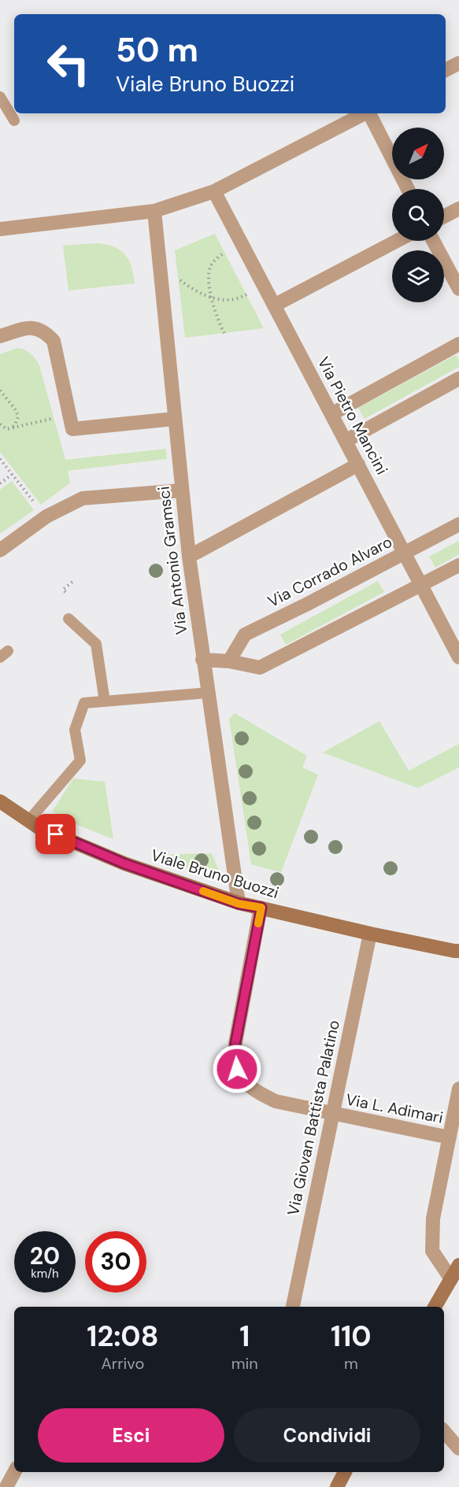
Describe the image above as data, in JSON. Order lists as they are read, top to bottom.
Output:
{
  "streets": {
    "main road": ["Viale Bruno Buozzi"],
    "street": [
      "Via Pietro Mancini",
      "Via Antonio Gramsci",
      "Via Corrado Alvaro",
      "Via L. Adimari",
      "Via Giovan Battista Palatino"
    ]
  },
  "crossings": [
    ["Via Pietro Mancini", "Via Corrado Alvaro"],
    ["Via Antonio Gramsci", "Viale Bruno Buozzi"],
    ["Viale Bruno Buozzi", "Via L. Adimari"],
    ["Viale Bruno Buozzi", "Via Giovan Battista Palatino"],
    ["Via L. Adimari", "Via Giovan Battista Palatino"]
  ],
  "north": "top right",
  "page": {
    "turn": ["50 m", "Viale Bruno Buozzi"],
    "speed": "20 km/h",
    "limit": "30",
    "eta": [
      "12:08",
      "Arrivo",
      "1",
      "min",
      "110",
      "m"
    ],
    "buttons": ["Esci", "Condividi"]
  }
}
